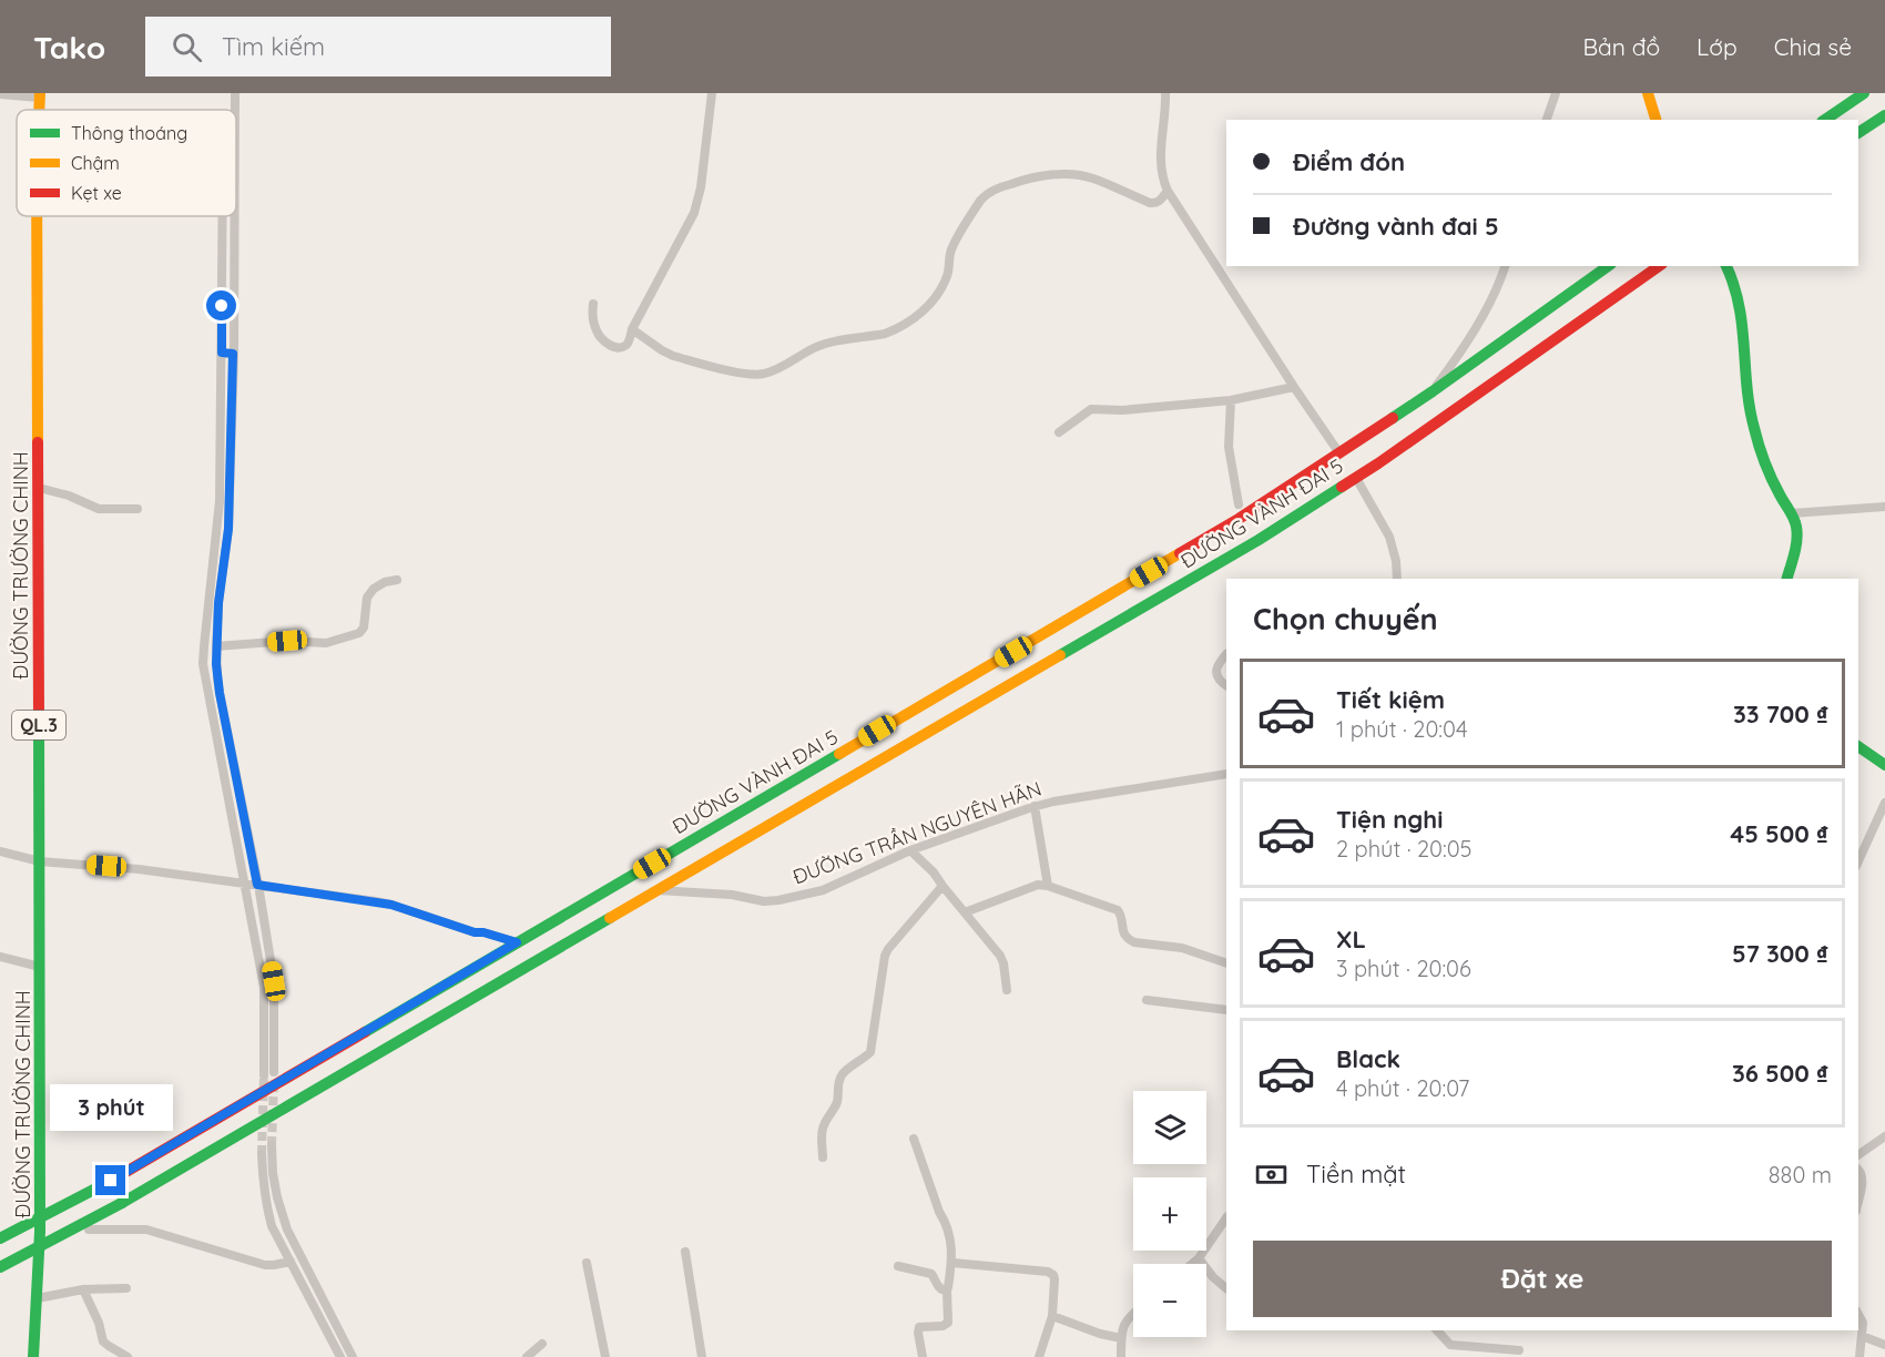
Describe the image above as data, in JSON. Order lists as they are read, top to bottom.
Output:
{
  "streets": {
    "main road": ["ĐƯỜNG VÀNH ĐAI 5", "ĐƯỜNG TRƯỜNG CHINH", "QL.3"],
    "street": ["ĐƯỜNG TRẦN NGUYÊN HÃN"]
  },
  "crossings": [
    ["ĐƯỜNG VÀNH ĐAI 5", "ĐƯỜNG TRẦN NGUYÊN HÃN"]
  ],
  "legend": ["Thông thoáng", "Chậm", "Kẹt xe"],
  "page": {
    "header": "Tako",
    "search": "Tìm kiếm",
    "nav": ["Bản đồ", "Lớp", "Chia sẻ"],
    "banner": ["Điểm đón", "Đường vành đai 5"],
    "heading": "Chọn chuyến",
    "list": [
      {
        "name": "Tiết kiệm",
        "note": "1 phút · 20:04",
        "value": "33 700 ₫"
      },
      {
        "name": "Tiện nghi",
        "note": "2 phút · 20:05",
        "value": "45 500 ₫"
      },
      {
        "name": "XL",
        "note": "3 phút · 20:06",
        "value": "57 300 ₫"
      },
      {
        "name": "Black",
        "note": "4 phút · 20:07",
        "value": "36 500 ₫"
      }
    ],
    "bubble": "3 phút",
    "map_buttons": ["+", "−"],
    "pay": ["Tiền mặt", "880 m"],
    "buttons": "Đặt xe"
  }
}
